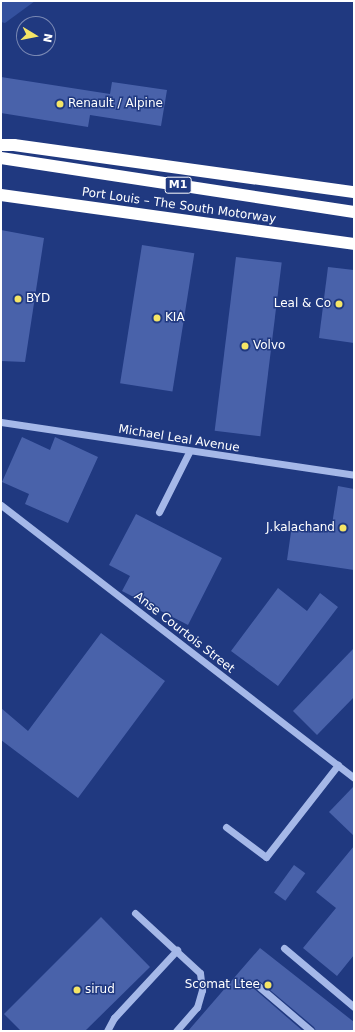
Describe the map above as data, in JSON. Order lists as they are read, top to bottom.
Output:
{
  "streets": {
    "highway": ["M1", "Port Louis – The South Motorway"],
    "street": ["Michael Leal Avenue", "Anse Courtois Street"]
  },
  "places": [
    "Renault / Alpine",
    "BYD",
    "Leal & Co",
    "KIA",
    "Volvo",
    "J.kalachand",
    "Scomat Ltee",
    "sirud"
  ],
  "north": "right"
}
